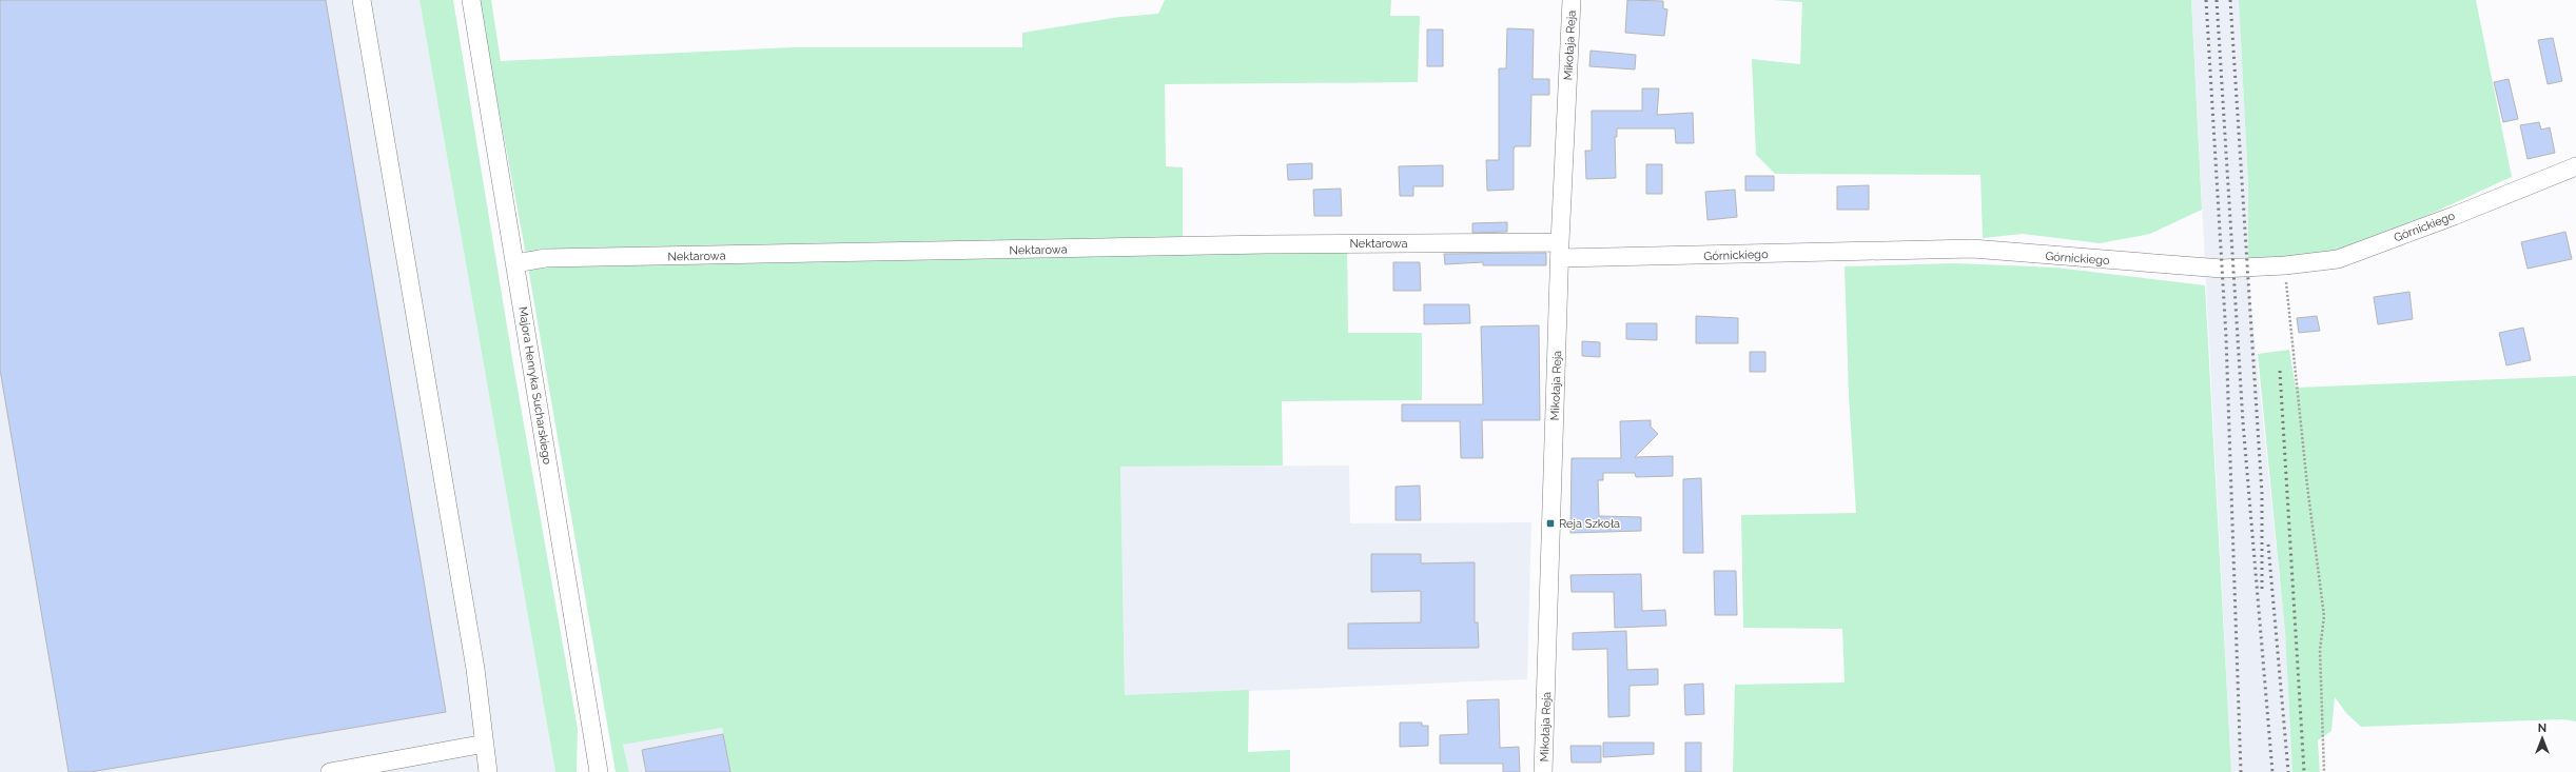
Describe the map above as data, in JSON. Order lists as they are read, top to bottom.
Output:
{
  "streets": {
    "street": [
      "Mikołaja Reja",
      "Górnickiego",
      "Nektarowa",
      "Majora Henryka Sucharskiego"
    ]
  },
  "crossings": [
    ["Mikołaja Reja", "Górnickiego"],
    ["Mikołaja Reja", "Nektarowa"],
    ["Górnickiego", "Nektarowa"],
    ["Nektarowa", "Majora Henryka Sucharskiego"]
  ],
  "places": {
    "transit": ["Reja Szkoła"]
  },
  "north": "top"
}
